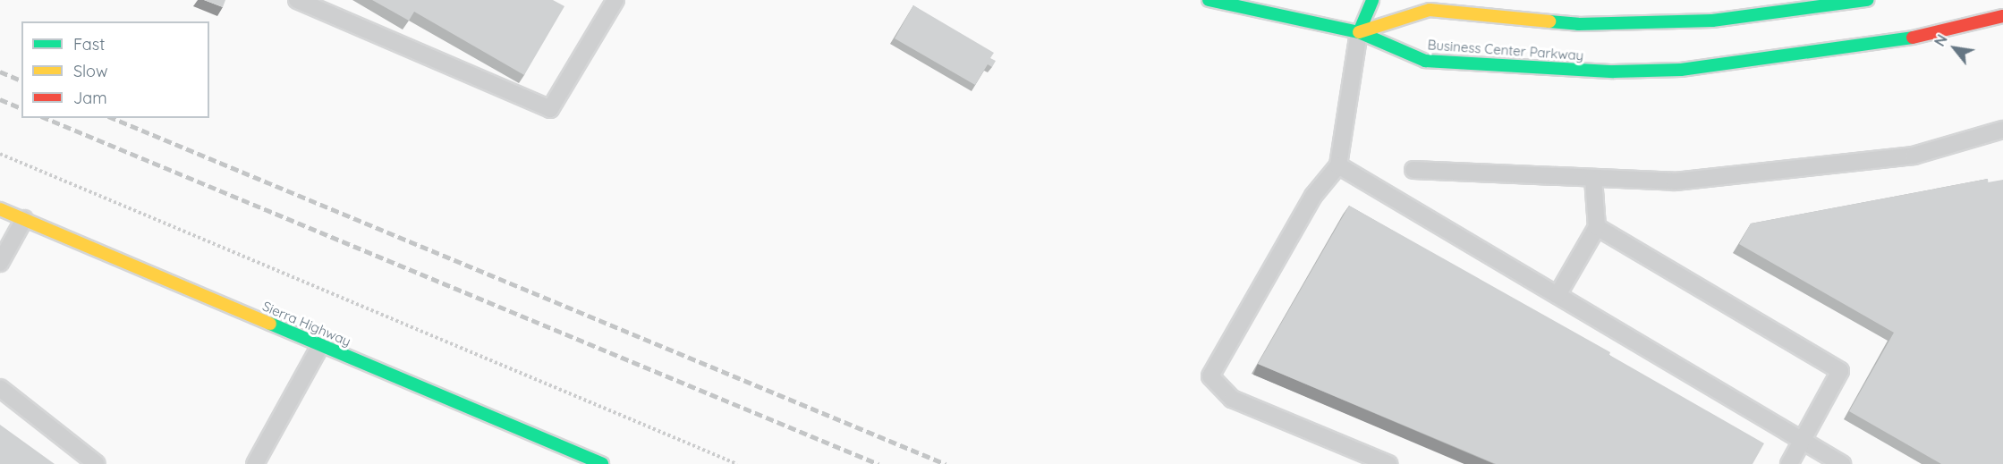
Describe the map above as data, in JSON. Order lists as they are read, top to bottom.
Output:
{
  "streets": {
    "main road": ["Business Center Parkway", "Sierra Highway"]
  },
  "legend": ["Fast", "Slow", "Jam"],
  "north": "top left"
}
